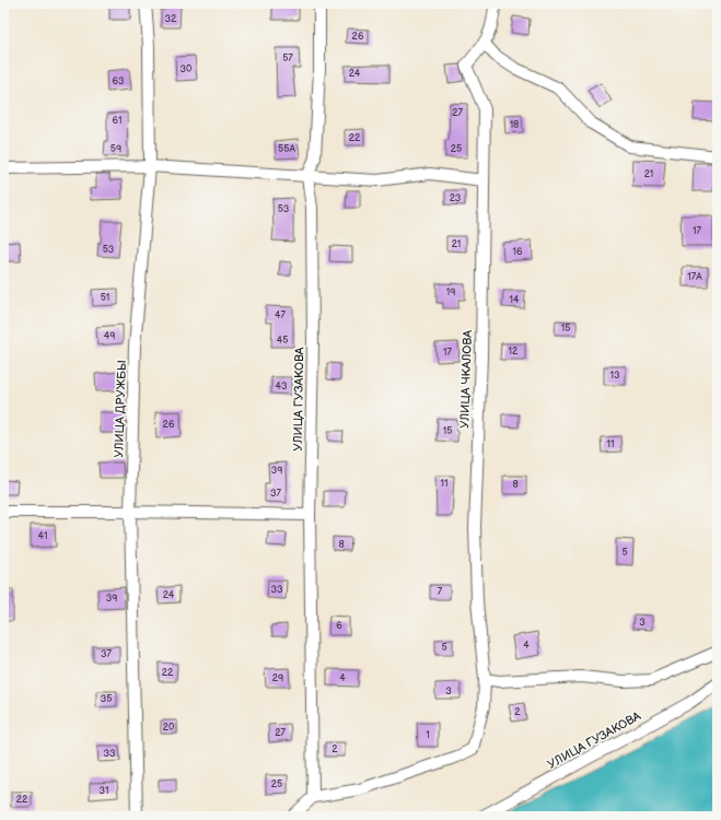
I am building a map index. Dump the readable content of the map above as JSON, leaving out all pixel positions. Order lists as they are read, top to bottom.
{
  "streets": {
    "street": ["УЛИЦА ЧКАЛОВА", "УЛИЦА ГУЗАКОВА", "УЛИЦА ДРУЖБЫ"]
  },
  "crossings": [
    ["УЛИЦА ЧКАЛОВА", "УЛИЦА ГУЗАКОВА"]
  ],
  "house_numbers": [
    "32",
    "26",
    "57",
    "30",
    "24",
    "63",
    "27",
    "61",
    "18",
    "22",
    "59",
    "55А",
    "25",
    "21",
    "23",
    "53",
    "17",
    "21",
    "53",
    "16",
    "17А",
    "19",
    "51",
    "14",
    "47",
    "15",
    "49",
    "45",
    "12",
    "17",
    "13",
    "43",
    "26",
    "15",
    "11",
    "39",
    "11",
    "8",
    "37",
    "41",
    "8",
    "5",
    "33",
    "7",
    "24",
    "39",
    "3",
    "6",
    "4",
    "5",
    "37",
    "22",
    "29",
    "4",
    "3",
    "35",
    "2",
    "20",
    "27",
    "1",
    "2",
    "33",
    "25",
    "31",
    "22"
  ]
}
